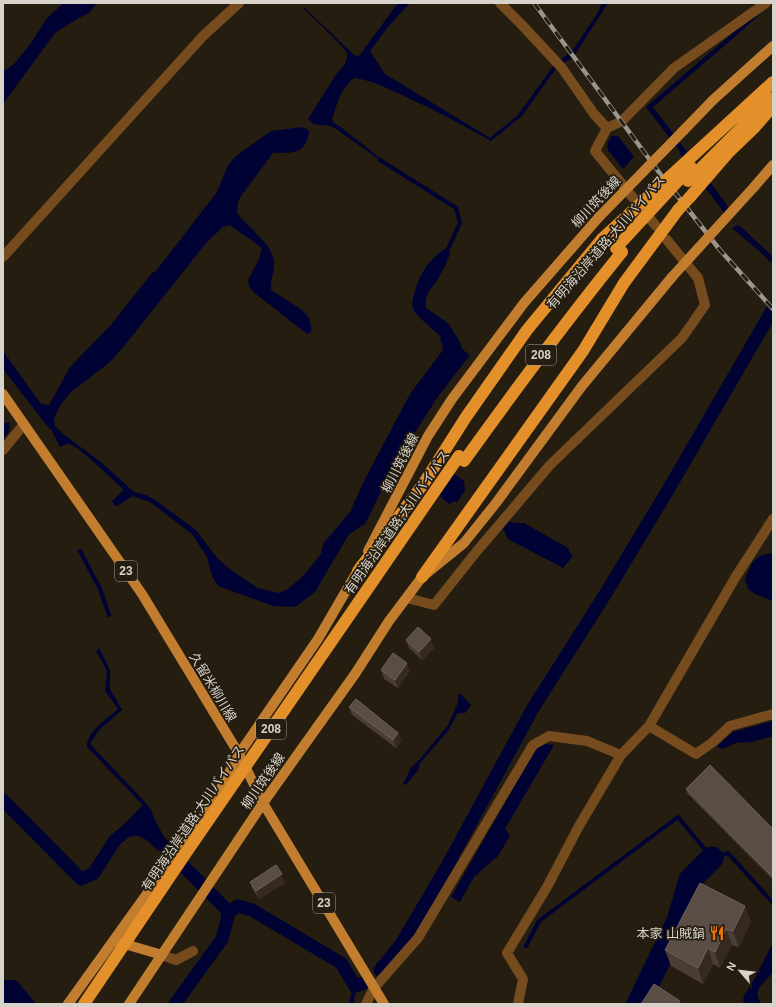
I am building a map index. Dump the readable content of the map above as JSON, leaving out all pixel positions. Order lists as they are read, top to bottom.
{
  "streets": {
    "highway": ["有明海沿岸道路;大川バイパス", "208"],
    "main road": ["柳川筑後線", "23", "久留米柳川線"]
  },
  "crossings": [
    ["柳川筑後線", "久留米柳川線"]
  ],
  "places": {
    "restaurant": ["本家 山賊鍋"]
  },
  "north": "top left"
}
